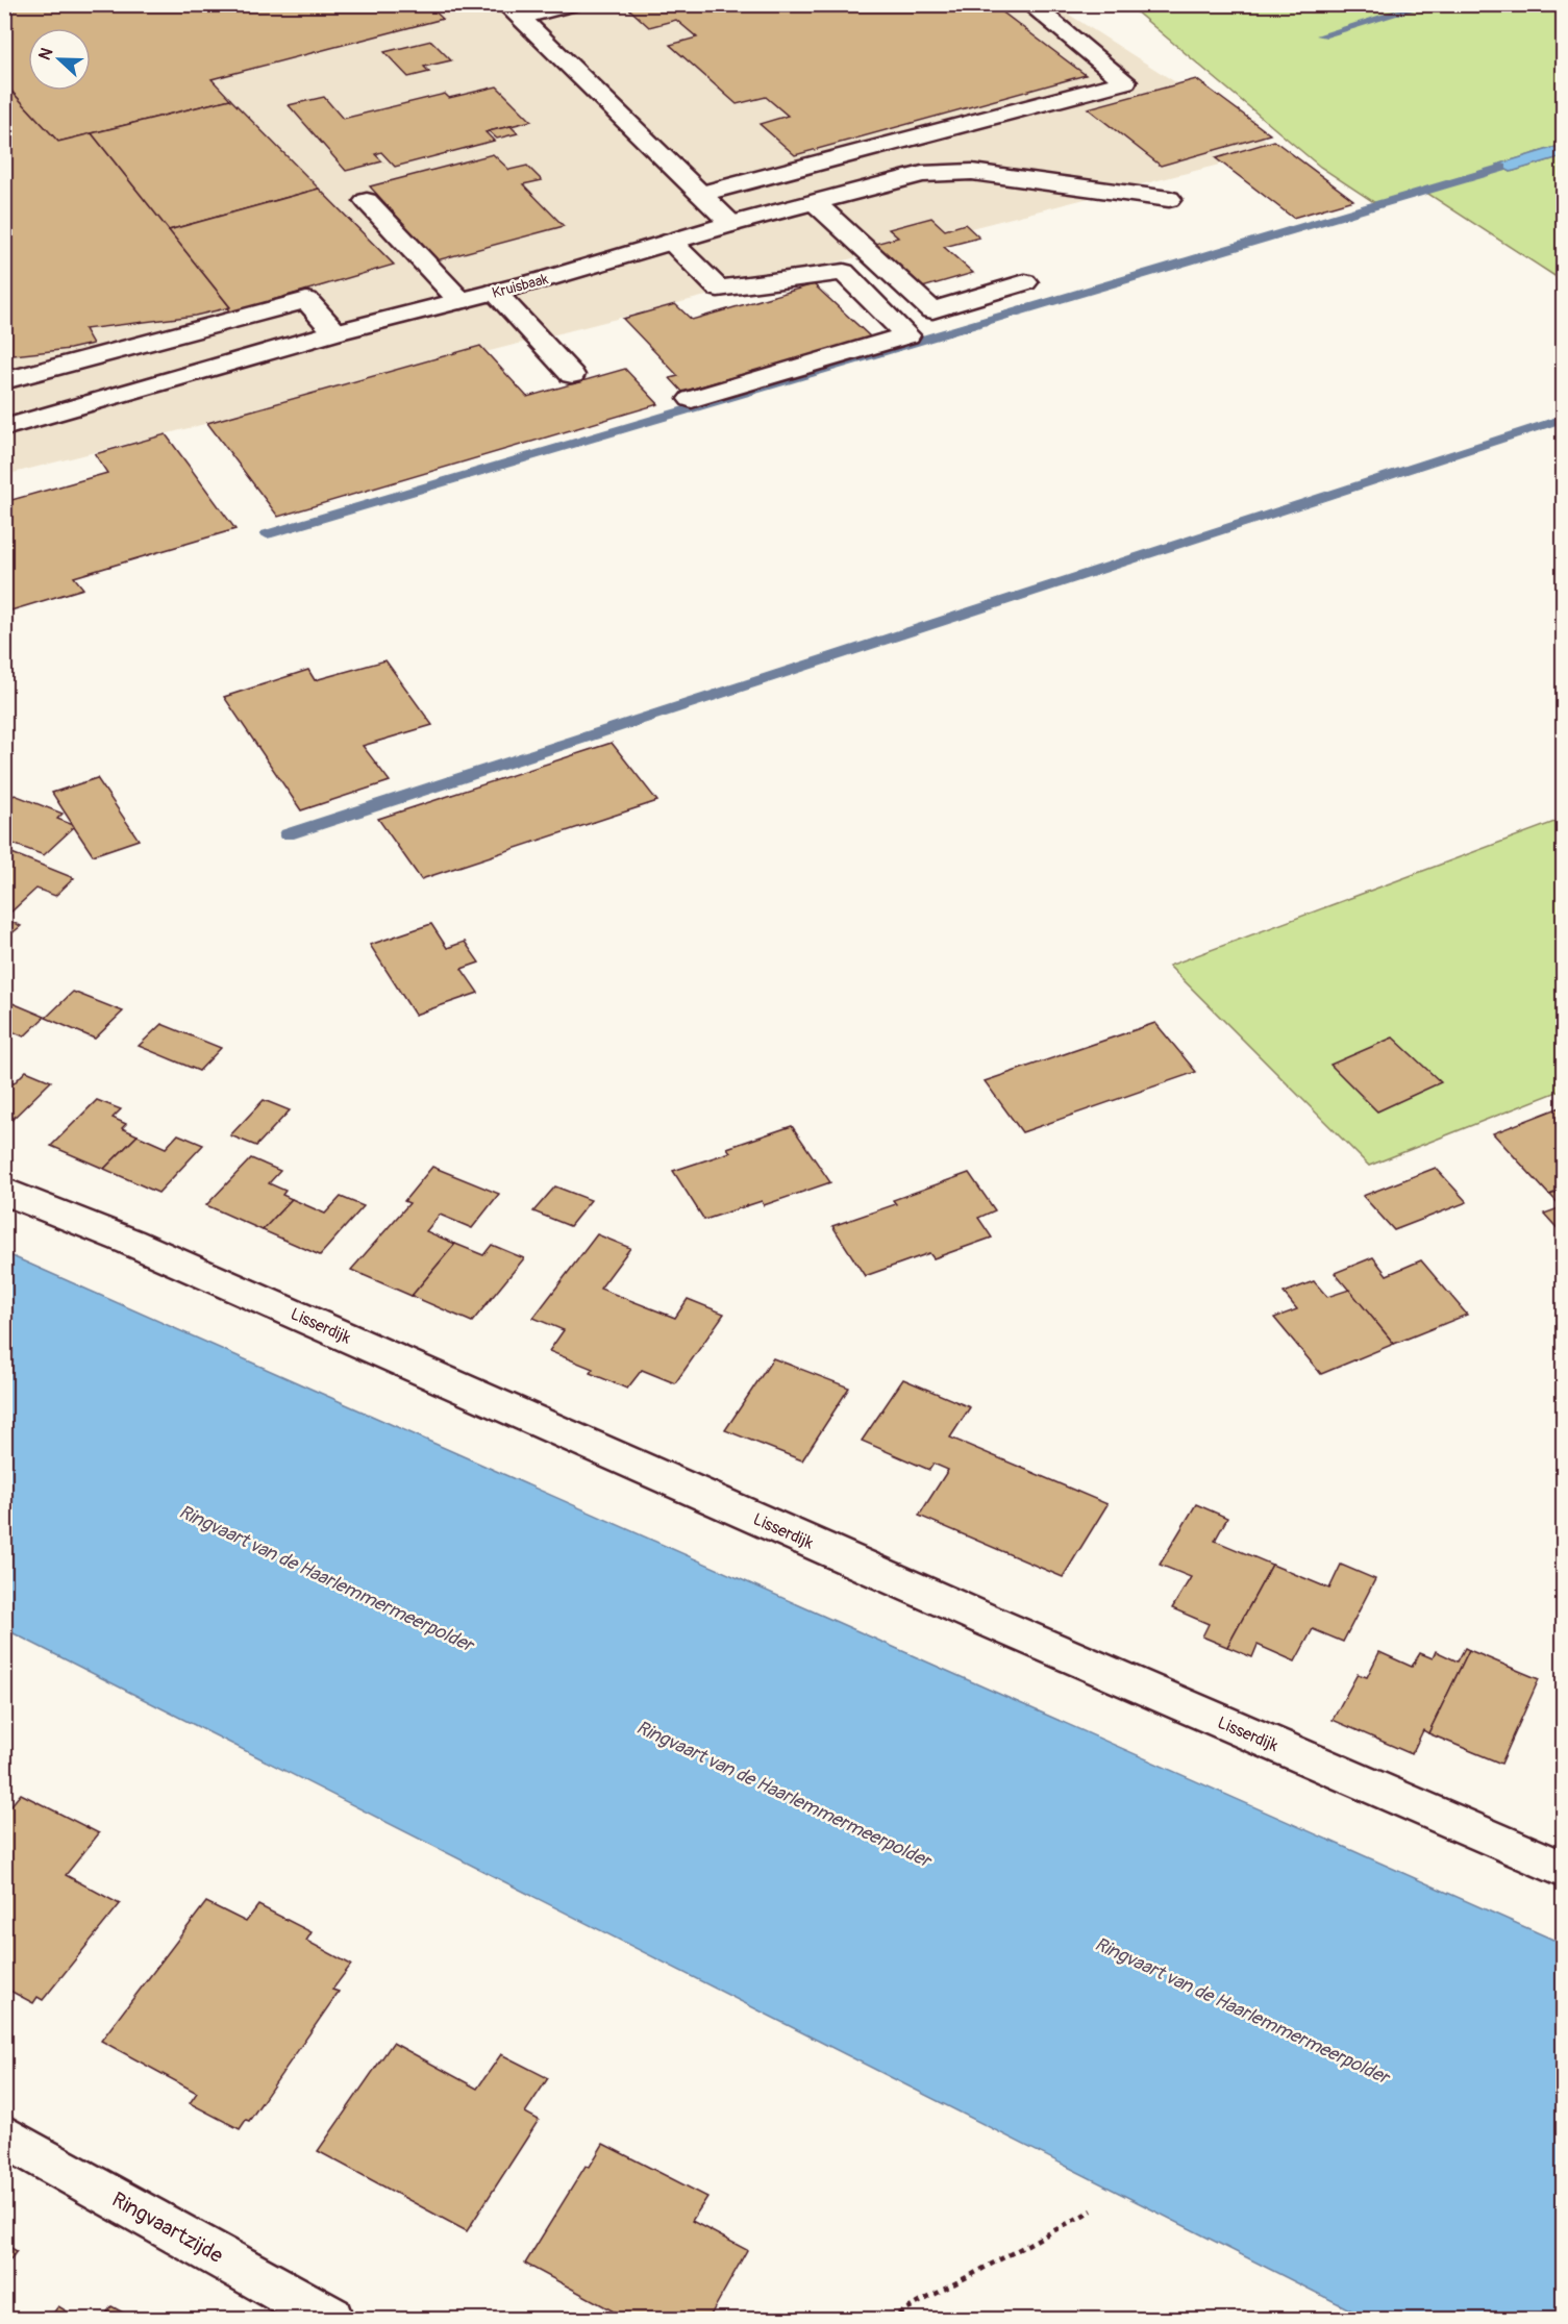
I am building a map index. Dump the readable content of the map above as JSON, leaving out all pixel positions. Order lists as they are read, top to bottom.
{
  "streets": {
    "street": ["Kruisbaak", "Lisserdijk", "Ringvaartzijde"]
  },
  "water": ["Ringvaart van de Haarlemmermeerpolder"],
  "north": "left"
}
